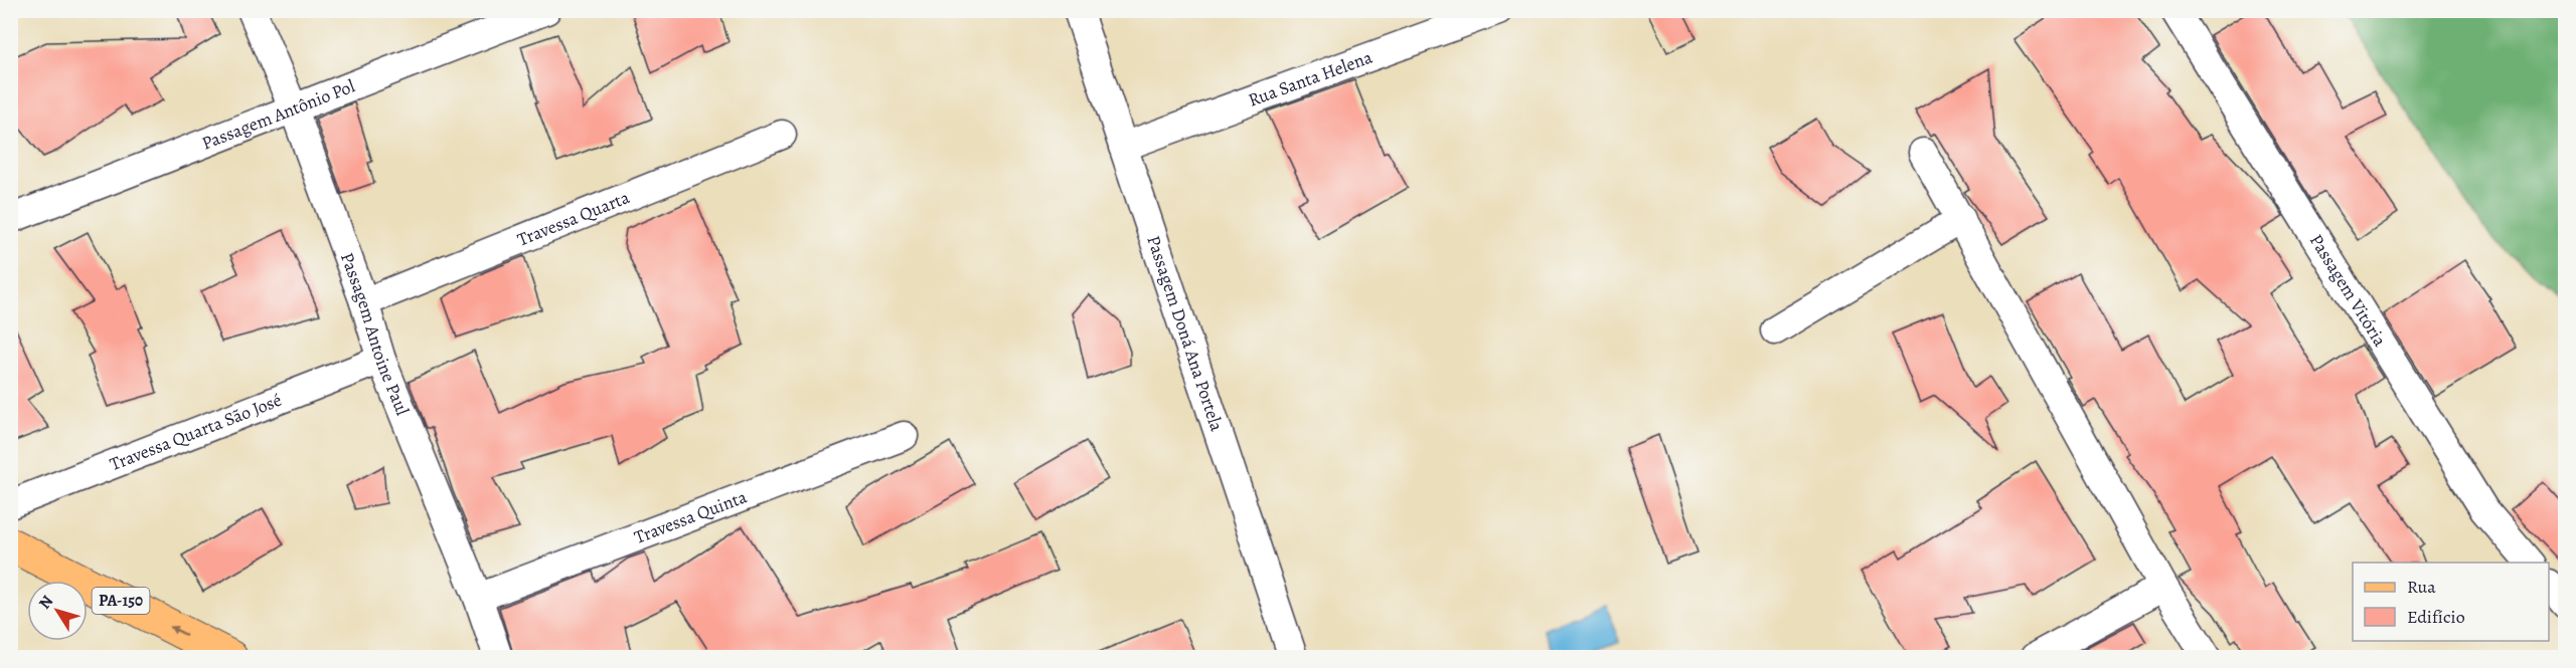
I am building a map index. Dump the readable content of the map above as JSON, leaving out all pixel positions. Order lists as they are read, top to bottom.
{
  "streets": {
    "main road": ["PA-150"],
    "street": [
      "Rua Santa Helena",
      "Passagem Antônio Pol",
      "Travessa Quarta",
      "Passagem Vitória",
      "Passagem Antoine Paul",
      "Passagem Doná Ana Portela",
      "Travessa Quarta São José",
      "Travessa Quinta"
    ]
  },
  "crossings": [
    ["Rua Santa Helena", "Passagem Doná Ana Portela"],
    ["Passagem Antônio Pol", "Passagem Antoine Paul"],
    ["Travessa Quarta", "Passagem Antoine Paul"],
    ["Passagem Antoine Paul", "Travessa Quarta São José"],
    ["Passagem Antoine Paul", "Travessa Quinta"]
  ],
  "legend": ["Rua", "Edifício"],
  "north": "top left"
}
